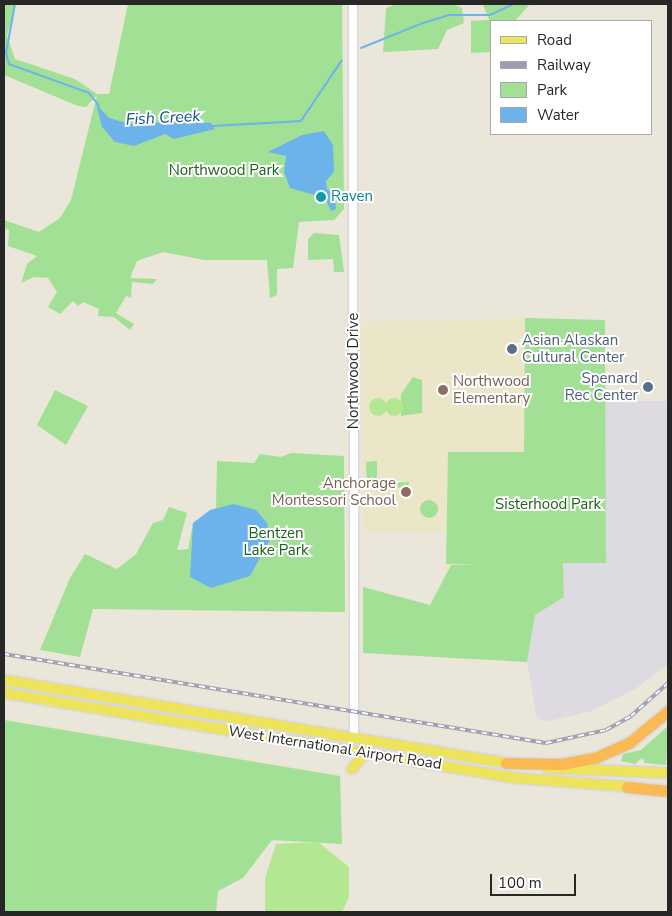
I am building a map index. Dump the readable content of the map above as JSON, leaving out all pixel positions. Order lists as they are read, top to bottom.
{
  "streets": {
    "main road": ["West International Airport Road"],
    "street": ["Northwood Drive"]
  },
  "crossings": [
    ["Northwood Drive", "West International Airport Road"]
  ],
  "water": ["Fish Creek"],
  "parks": ["Northwood Park", "Sisterhood Park", "Bentzen Lake Park"],
  "places": [
    "Raven",
    "Asian Alaskan Cultural Center",
    "Spenard Rec Center",
    "Northwood Elementary",
    "Anchorage Montessori School"
  ],
  "legend": [
    "Road",
    "Railway",
    "Park",
    "Water"
  ],
  "scale_bar": "100 m"
}
